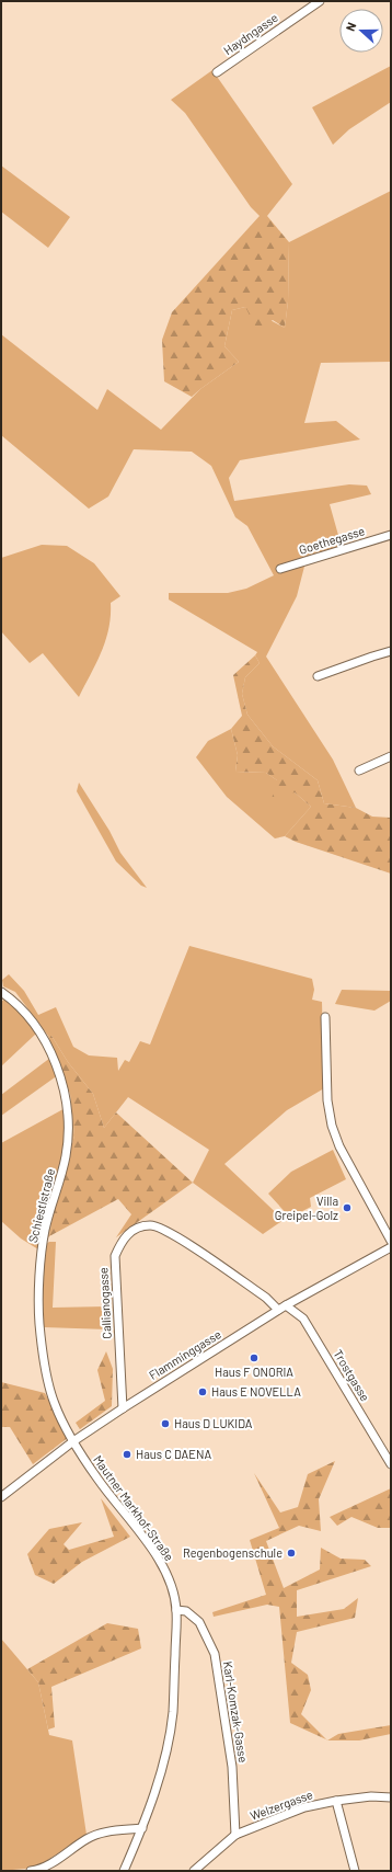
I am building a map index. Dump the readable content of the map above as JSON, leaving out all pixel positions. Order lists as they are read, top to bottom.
{
  "streets": {
    "street": [
      "Haydngasse",
      "Goethegasse",
      "Schiestlstraße",
      "Callianogasse",
      "Flamminggasse",
      "Trostgasse",
      "Mautner Markhof-Straße",
      "Karl-Komzak-Gasse",
      "Welzergasse"
    ]
  },
  "crossings": [
    ["Schiestlstraße", "Flamminggasse"],
    ["Schiestlstraße", "Mautner Markhof-Straße"],
    ["Callianogasse", "Flamminggasse"],
    ["Flamminggasse", "Trostgasse"],
    ["Flamminggasse", "Mautner Markhof-Straße"],
    ["Mautner Markhof-Straße", "Karl-Komzak-Gasse"],
    ["Karl-Komzak-Gasse", "Welzergasse"]
  ],
  "places": [
    "Villa Greipel-Golz",
    "Haus F ONORIA",
    "Haus E NOVELLA",
    "Haus D LUKIDA",
    "Haus C DAENA",
    "Regenbogenschule"
  ],
  "north": "left"
}
